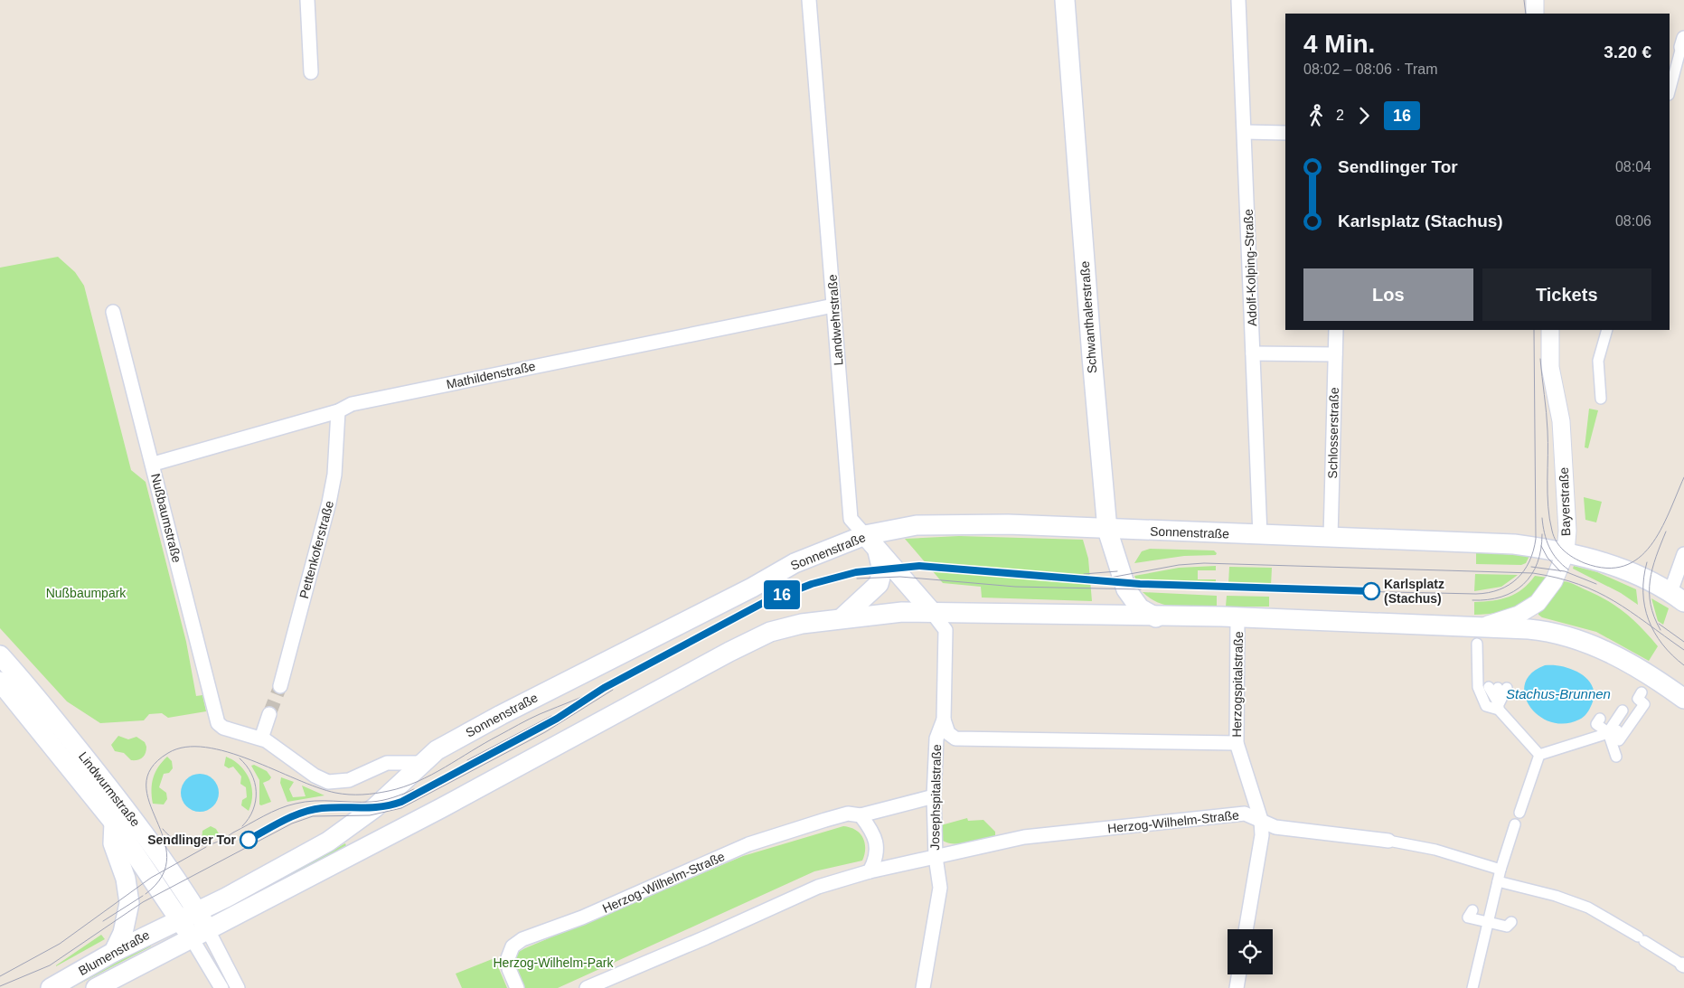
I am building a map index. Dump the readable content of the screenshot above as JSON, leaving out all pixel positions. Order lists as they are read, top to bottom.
{
  "streets": {
    "main road": [
      "Schwanthalerstraße",
      "Landwehrstraße",
      "Sonnenstraße",
      "Lindwurmstraße",
      "Blumenstraße"
    ],
    "street": [
      "Adolf-Kolping-Straße",
      "Mathildenstraße",
      "Schlosserstraße",
      "Bayerstraße",
      "Nußbaumstraße",
      "Pettenkoferstraße",
      "Herzogspitalstraße",
      "Josephspitalstraße",
      "Herzog-Wilhelm-Straße"
    ]
  },
  "crossings": [
    ["Adolf-Kolping-Straße", "Sonnenstraße"],
    ["Schwanthalerstraße", "Sonnenstraße"],
    ["Landwehrstraße", "Mathildenstraße"],
    ["Landwehrstraße", "Sonnenstraße"],
    ["Landwehrstraße", "Josephspitalstraße"],
    ["Mathildenstraße", "Nußbaumstraße"],
    ["Mathildenstraße", "Pettenkoferstraße"],
    ["Schlosserstraße", "Sonnenstraße"],
    ["Bayerstraße", "Sonnenstraße"],
    ["Sonnenstraße", "Lindwurmstraße"],
    ["Sonnenstraße", "Blumenstraße"],
    ["Herzogspitalstraße", "Herzog-Wilhelm-Straße"],
    ["Lindwurmstraße", "Blumenstraße"],
    ["Josephspitalstraße", "Herzog-Wilhelm-Straße"]
  ],
  "water": ["Stachus-Brunnen"],
  "parks": ["Nußbaumpark", "Herzog-Wilhelm-Park"],
  "places": ["Karlsplatz (Stachus)", "Sendlinger Tor"],
  "lines": ["tram line 16"],
  "page": {
    "on_map": "16",
    "heading": ["4 Min.", "08:02 – 08:06 · Tram", "3.20 €"],
    "legs": ["2", "16"],
    "list": [
      {
        "name": "Sendlinger Tor",
        "value": "08:04"
      },
      {
        "name": "Karlsplatz (Stachus)",
        "value": "08:06"
      }
    ],
    "buttons": ["Los", "Tickets"]
  }
}
